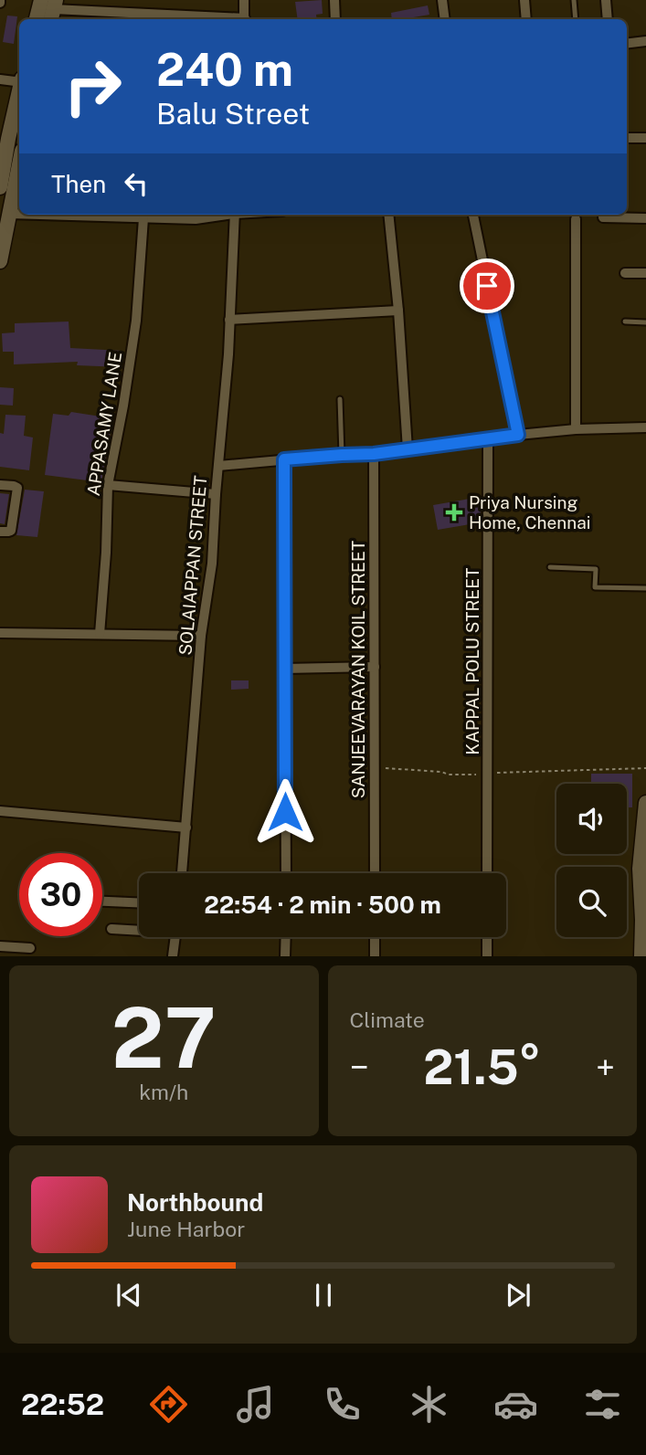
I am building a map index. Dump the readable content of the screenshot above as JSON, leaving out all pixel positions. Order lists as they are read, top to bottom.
{
  "streets": {
    "street": [
      "APPASAMY LANE",
      "SOLAIAPPAN STREET",
      "KAPPAL POLU STREET",
      "SANJEEVARAYAN KOIL STREET"
    ]
  },
  "places": {
    "health": ["Priya Nursing Home, Chennai"]
  },
  "page": {
    "turn": ["240 m", "Balu Street"],
    "then": "Then",
    "limit": "30",
    "trip": "22:54 · 2 min · 500 m",
    "tile": [
      ["27", "km/h"],
      "Climate"
    ],
    "heat": ["−", "21.5°", "+"],
    "song": ["Northbound", "June Harbor"],
    "tabs": "22:52"
  }
}
